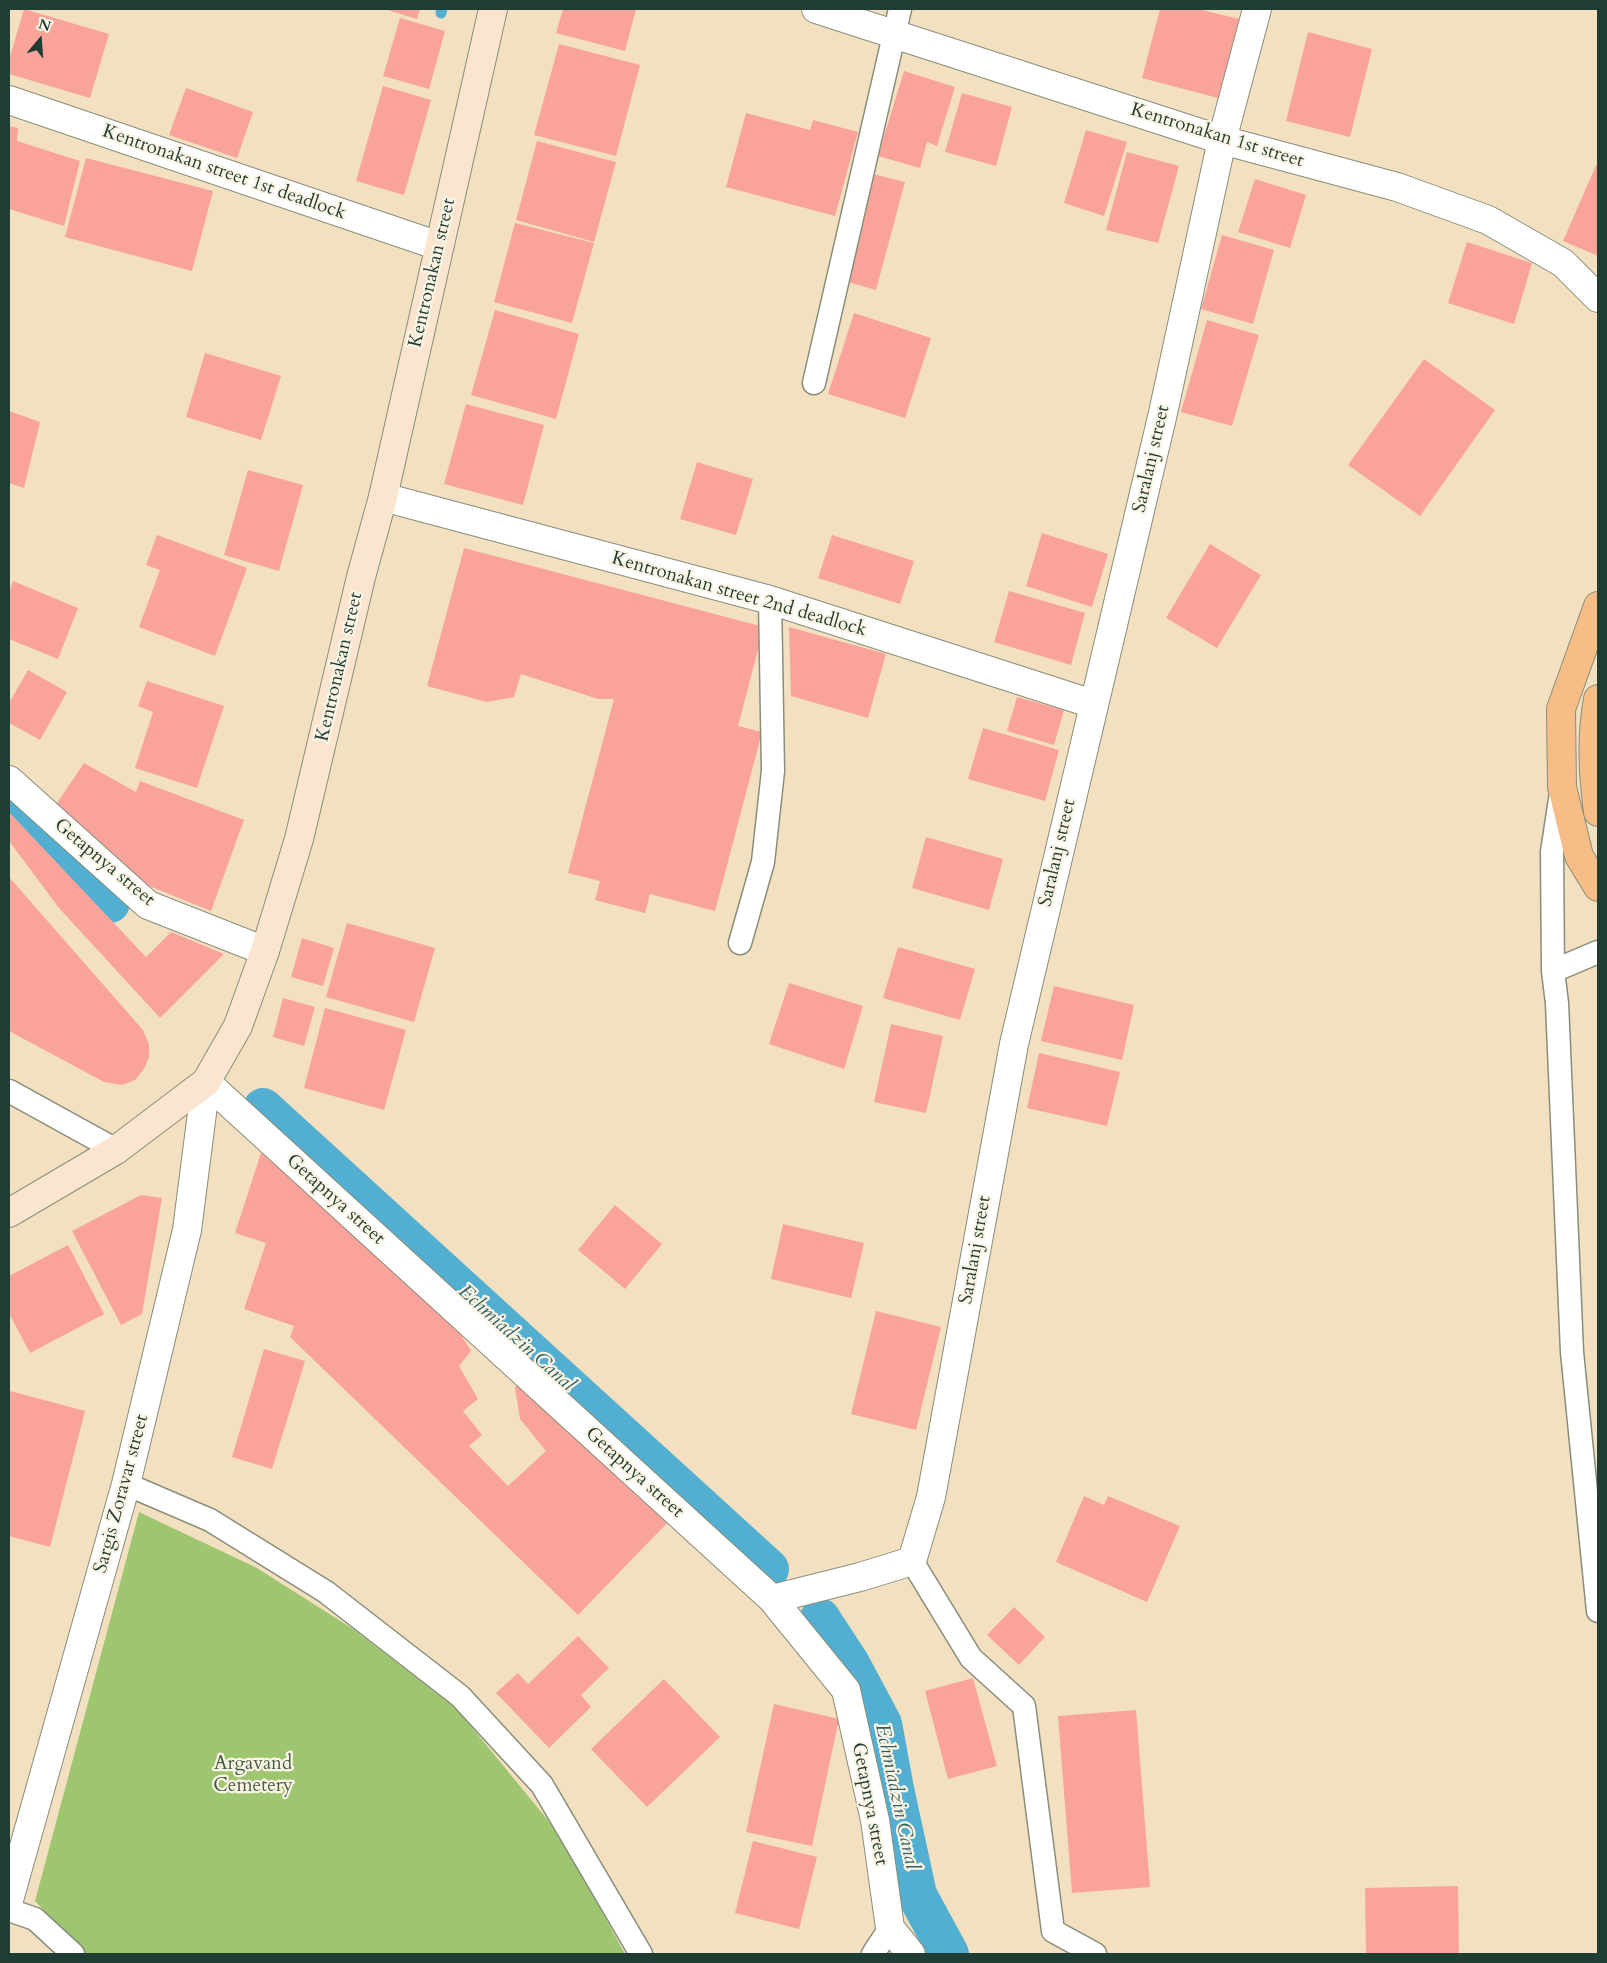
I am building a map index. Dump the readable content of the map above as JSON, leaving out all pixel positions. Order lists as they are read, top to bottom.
{
  "streets": {
    "main road": ["Kentronakan street"],
    "street": [
      "Kentronakan 1st street",
      "Kentronakan street 1st deadlock",
      "Saralanj street",
      "Kentronakan street 2nd deadlock",
      "Getapnya street",
      "Sargis Zoravar street"
    ]
  },
  "crossings": [
    ["Kentronakan 1st street", "Saralanj street"],
    ["Kentronakan street 1st deadlock", "Kentronakan street"],
    ["Kentronakan street", "Kentronakan street 2nd deadlock"],
    ["Kentronakan street", "Getapnya street"],
    ["Kentronakan street", "Sargis Zoravar street"],
    ["Saralanj street", "Kentronakan street 2nd deadlock"],
    ["Getapnya street", "Sargis Zoravar street"]
  ],
  "water": ["Echmiadzin Canal"],
  "parks": ["Argavand Cemetery"],
  "north": "top"
}
